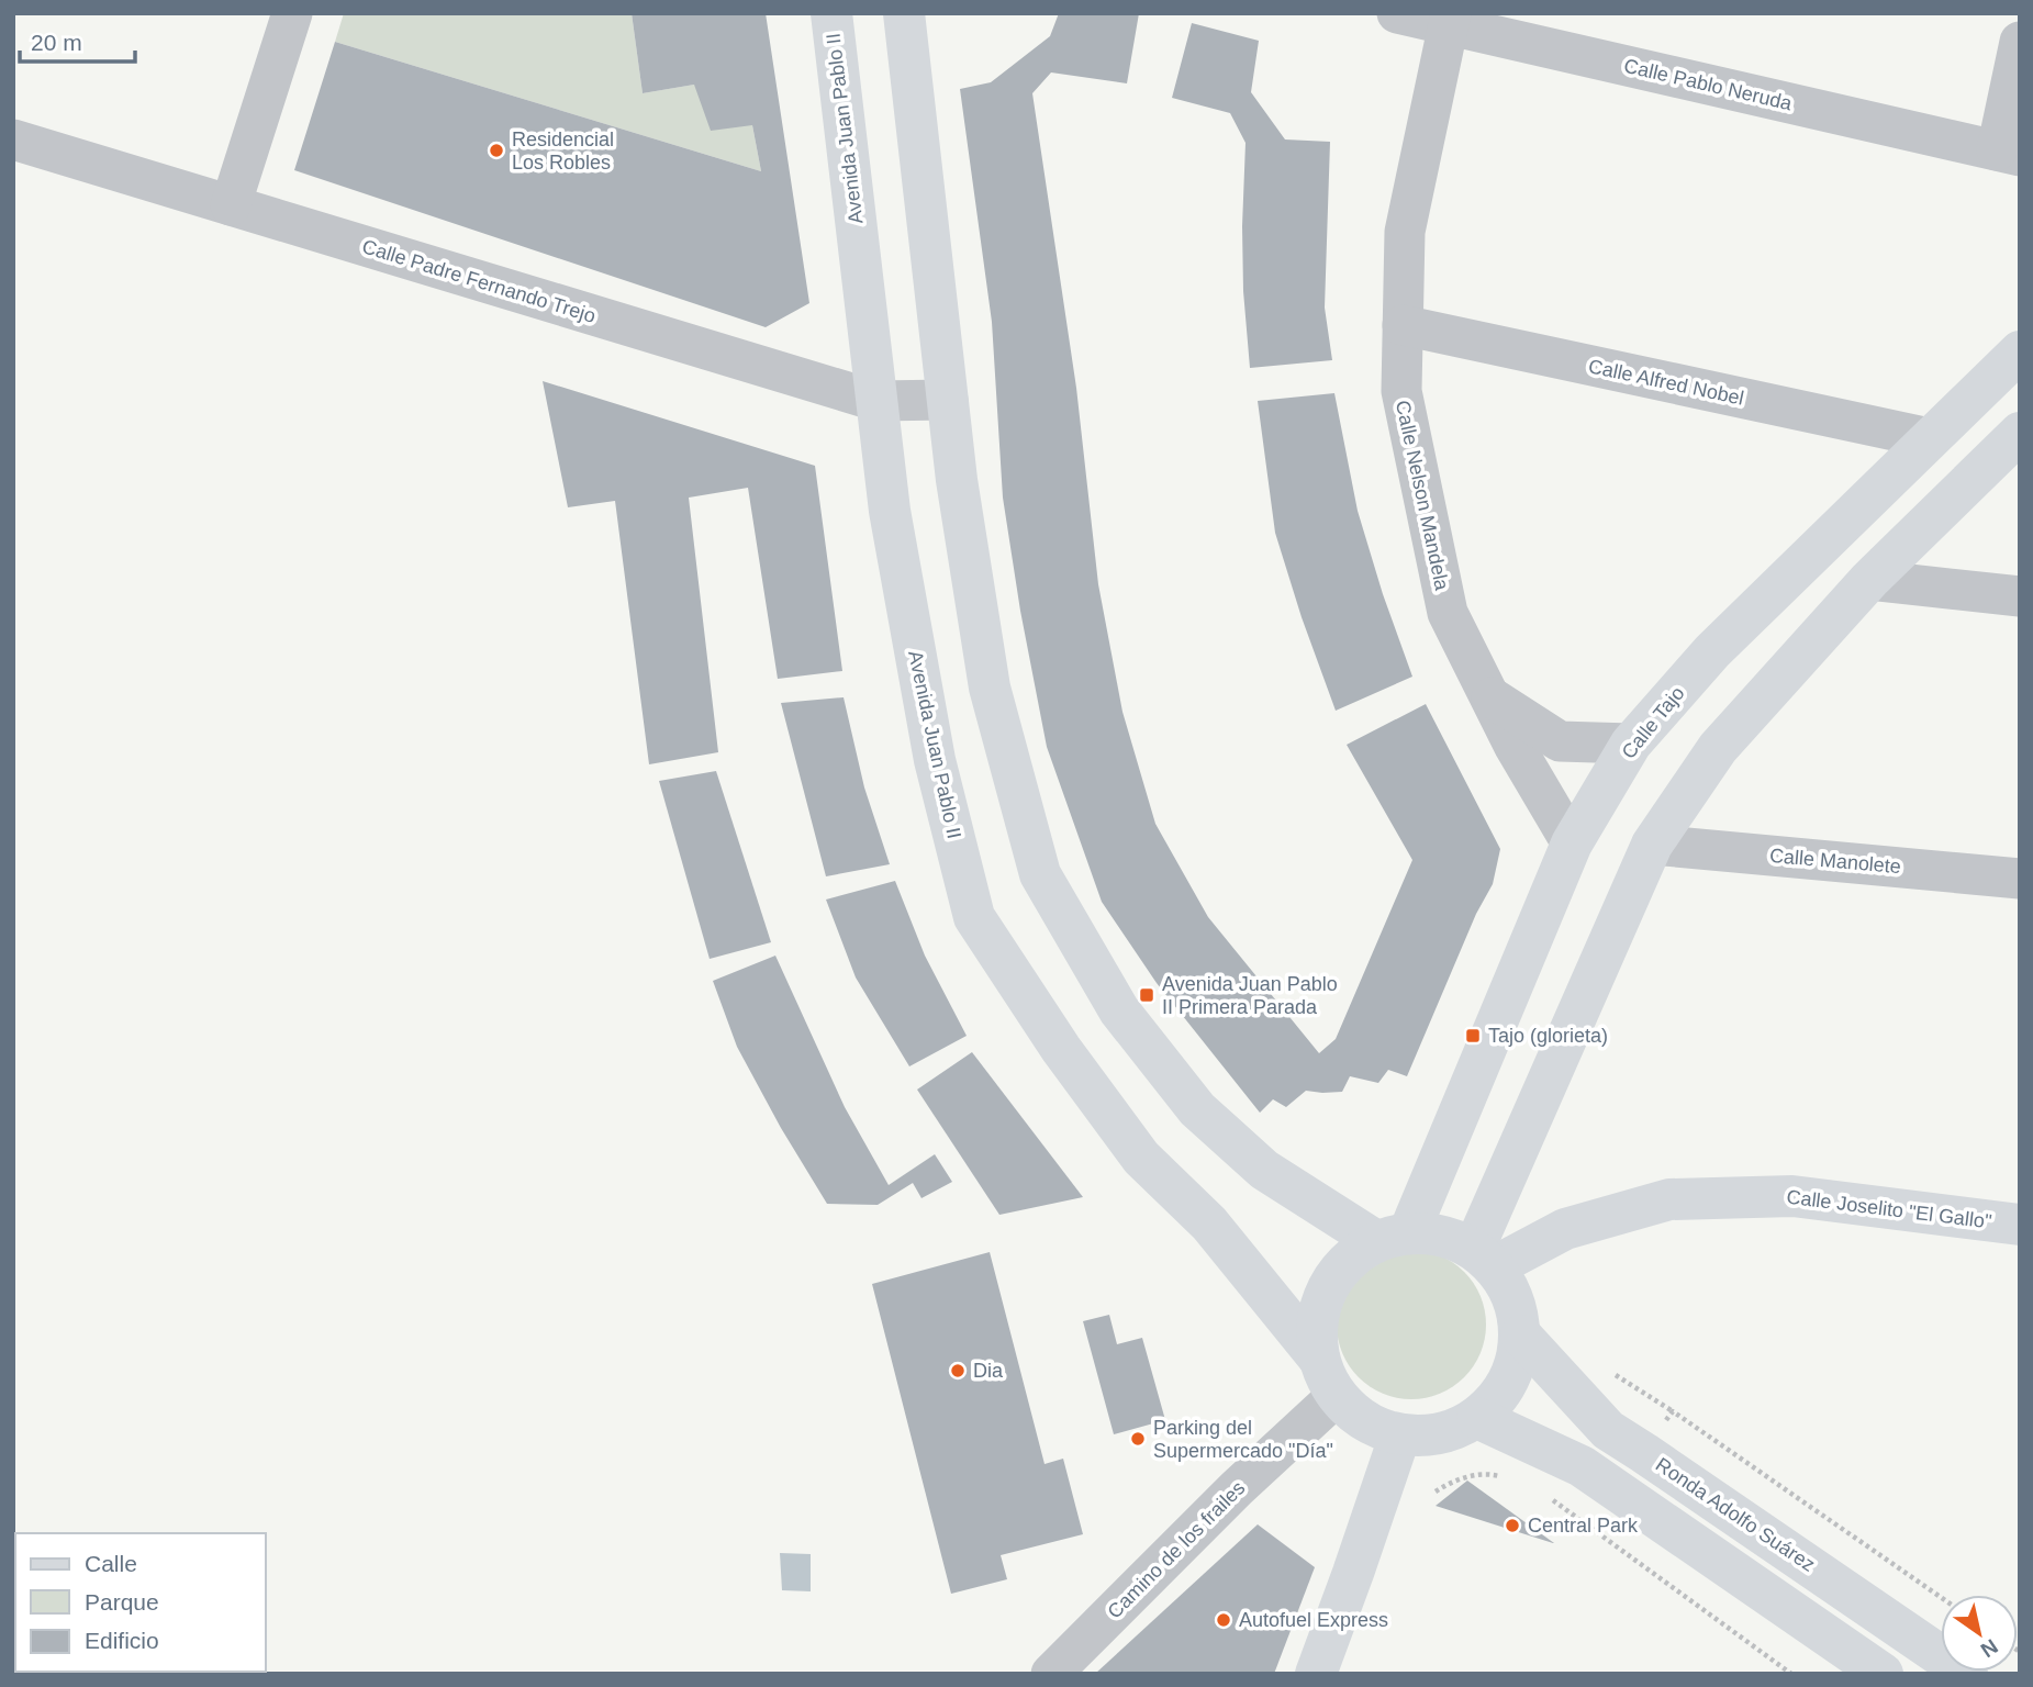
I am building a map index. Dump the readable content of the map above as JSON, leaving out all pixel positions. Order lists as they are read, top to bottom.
{
  "streets": {
    "main road": [
      "Avenida Juan Pablo II",
      "Calle Tajo",
      "Calle Joselito \"El Gallo\"",
      "Ronda Adolfo Suárez"
    ],
    "street": [
      "Calle Pablo Neruda",
      "Calle Padre Fernando Trejo",
      "Calle Alfred Nobel",
      "Calle Nelson Mandela",
      "Calle Manolete",
      "Camino de los frailes"
    ]
  },
  "crossings": [
    ["Calle Pablo Neruda", "Calle Nelson Mandela"],
    ["Avenida Juan Pablo II", "Calle Padre Fernando Trejo"],
    ["Avenida Juan Pablo II", "Calle Tajo"],
    ["Avenida Juan Pablo II", "Calle Joselito \"El Gallo\""],
    ["Avenida Juan Pablo II", "Ronda Adolfo Suárez"],
    ["Avenida Juan Pablo II", "Camino de los frailes"],
    ["Calle Alfred Nobel", "Calle Nelson Mandela"],
    ["Calle Alfred Nobel", "Calle Tajo"],
    ["Calle Nelson Mandela", "Calle Tajo"],
    ["Calle Tajo", "Calle Joselito \"El Gallo\""],
    ["Calle Tajo", "Ronda Adolfo Suárez"],
    ["Calle Tajo", "Camino de los frailes"],
    ["Calle Joselito \"El Gallo\"", "Ronda Adolfo Suárez"],
    ["Calle Joselito \"El Gallo\"", "Camino de los frailes"],
    ["Ronda Adolfo Suárez", "Camino de los frailes"]
  ],
  "places": {
    "other": [
      "Residencial Los Robles",
      "Dia",
      "Parking del Supermercado \"Día\"",
      "Central Park",
      "Autofuel Express"
    ],
    "transit": ["Avenida Juan Pablo II Primera Parada", "Tajo (glorieta)"]
  },
  "legend": ["Calle", "Parque", "Edificio"],
  "scale_bar": "20 m",
  "north": "bottom right"
}
